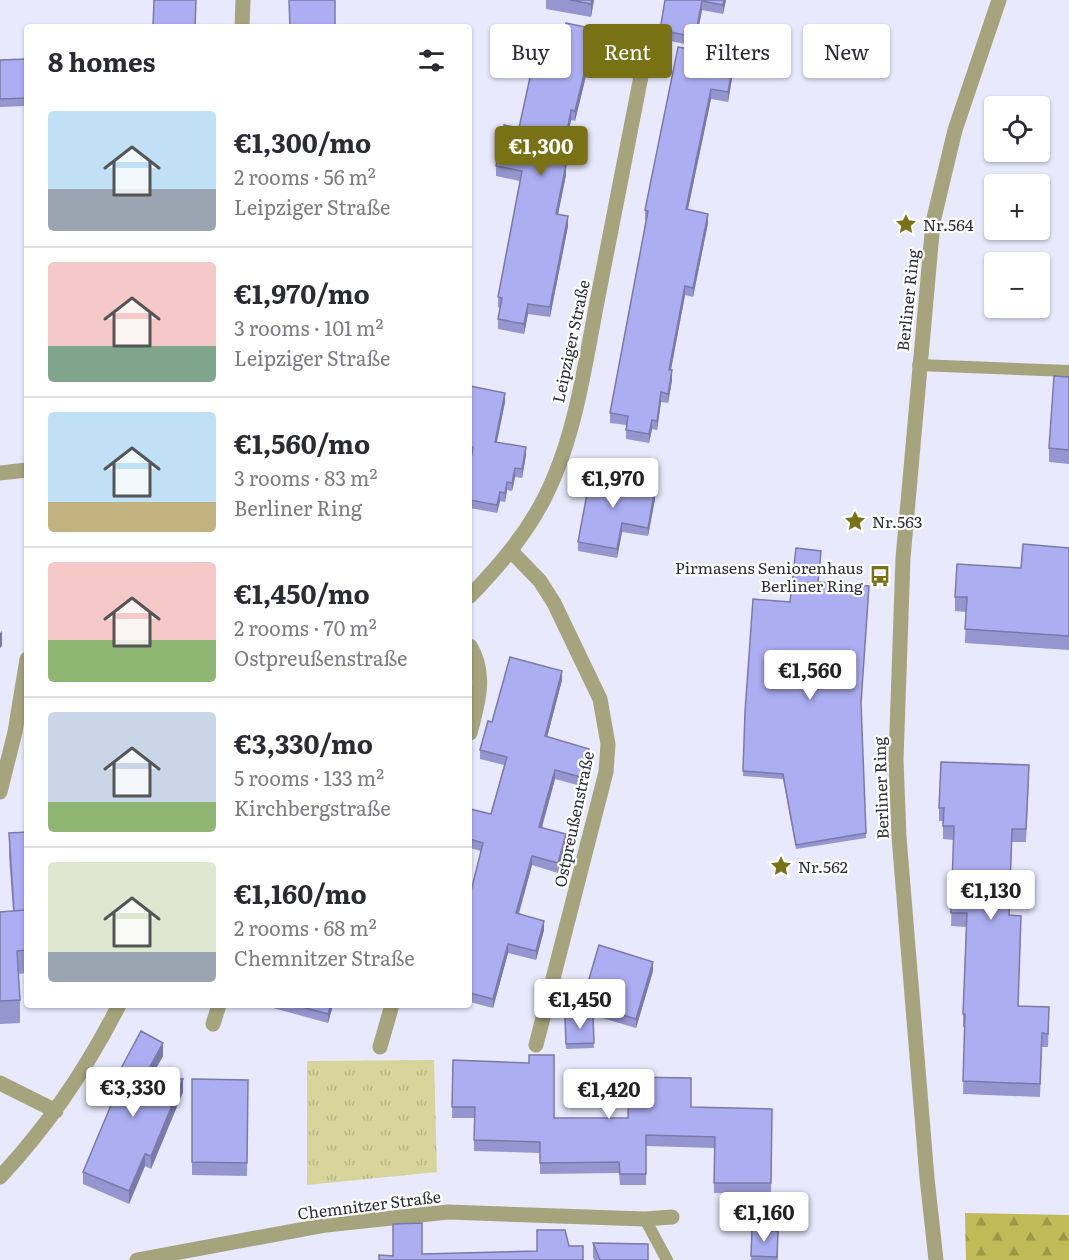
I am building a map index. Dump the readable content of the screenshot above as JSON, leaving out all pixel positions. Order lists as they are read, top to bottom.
{
  "streets": {
    "street": [
      "Berliner Ring",
      "Leipziger Straße",
      "Ostpreußenstraße",
      "Chemnitzer Straße"
    ]
  },
  "crossings": [
    ["Leipziger Straße", "Ostpreußenstraße"]
  ],
  "places": {
    "place": ["Nr.564", "Nr.563", "Nr.562"],
    "bus stop": ["Pirmasens Seniorenhaus Berliner Ring"]
  },
  "page": {
    "chip": [
      "Buy",
      "Rent",
      "Filters",
      "New"
    ],
    "heading": "8 homes",
    "map_buttons": ["+", "−"],
    "list": [
      {
        "name": "€1,300/mo",
        "note": "2 rooms · 56 m² · Leipziger Straße"
      },
      {
        "name": "€1,970/mo",
        "note": "3 rooms · 101 m² · Leipziger Straße"
      },
      {
        "name": "€1,560/mo",
        "note": "3 rooms · 83 m² · Berliner Ring"
      },
      {
        "name": "€1,450/mo",
        "note": "2 rooms · 70 m² · Ostpreußenstraße"
      },
      {
        "name": "€3,330/mo",
        "note": "5 rooms · 133 m² · Kirchbergstraße"
      },
      {
        "name": "€1,160/mo",
        "note": "2 rooms · 68 m² · Chemnitzer Straße"
      }
    ],
    "price": [
      "€1,300",
      "€1,970",
      "€1,560",
      "€1,130",
      "€1,450",
      "€3,330",
      "€1,420",
      "€1,160"
    ]
  }
}
